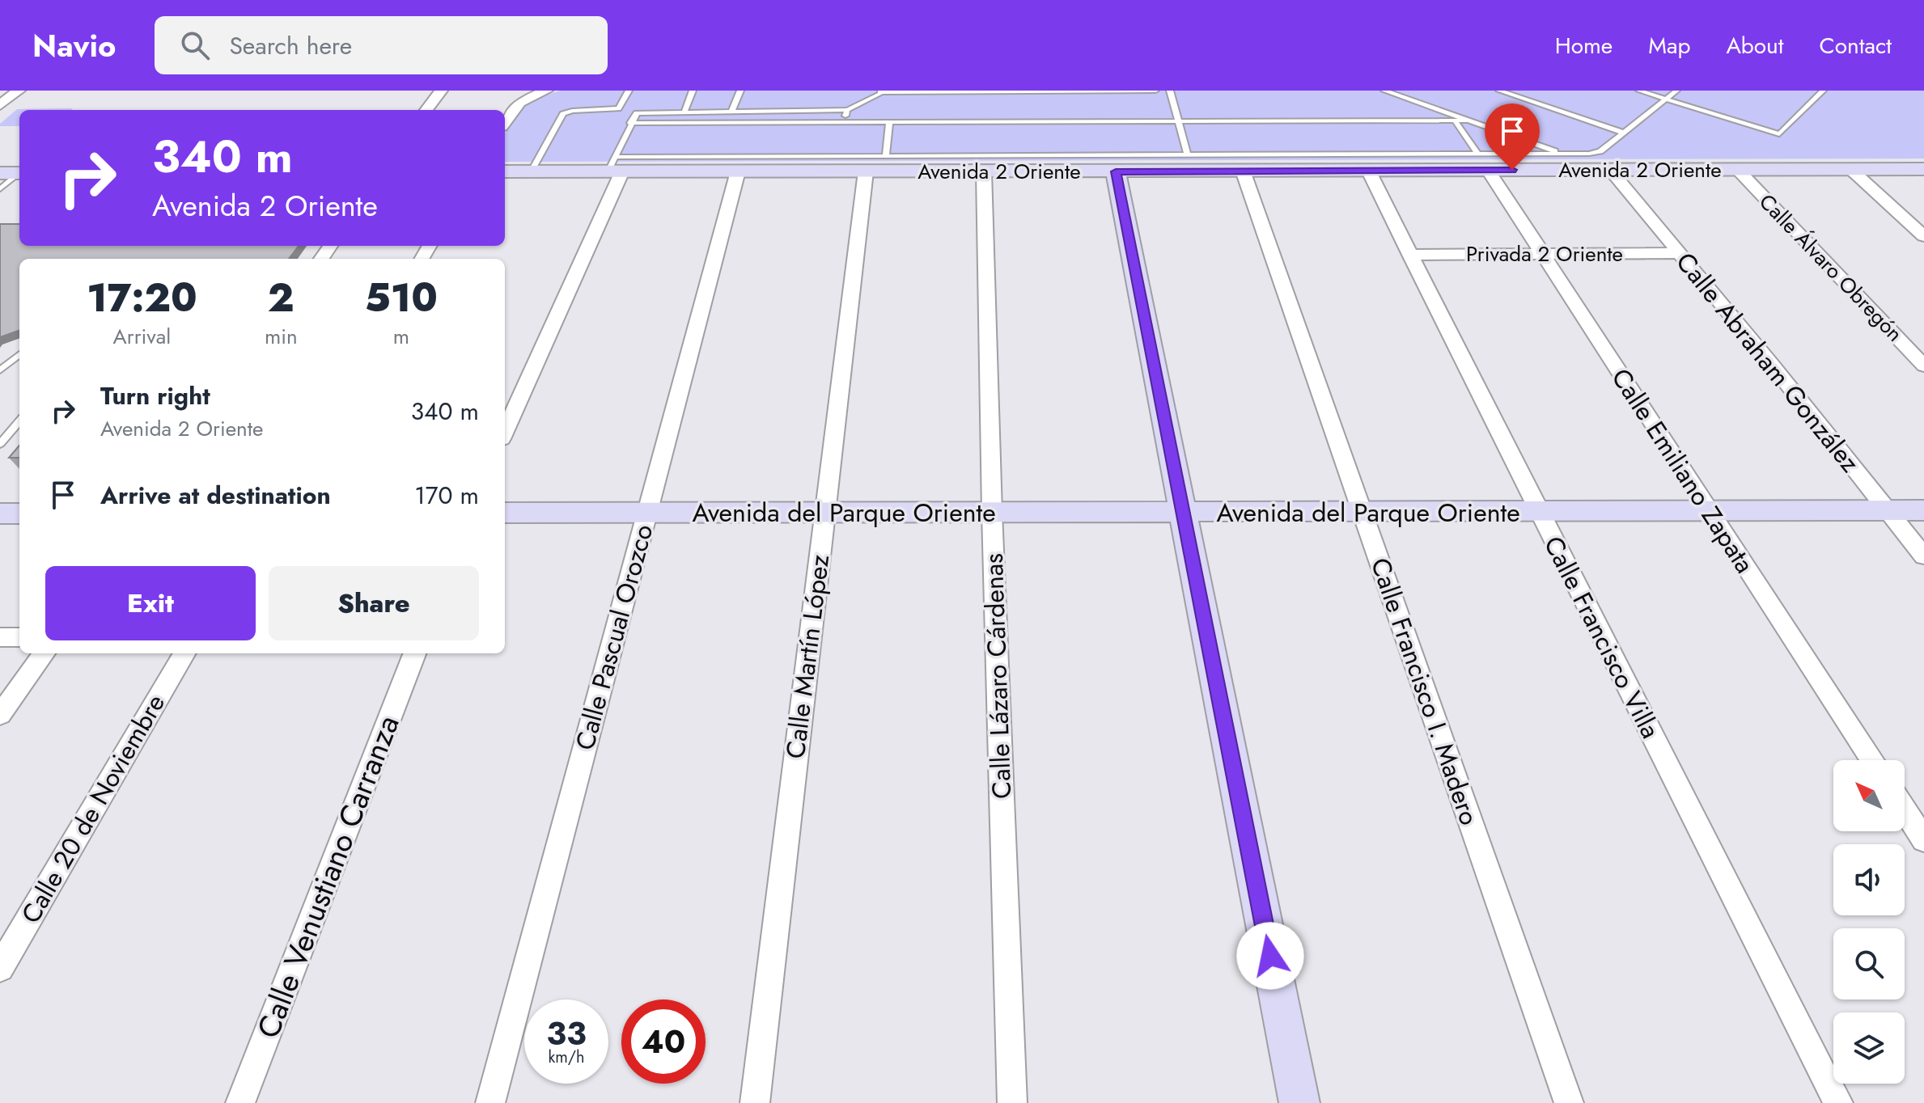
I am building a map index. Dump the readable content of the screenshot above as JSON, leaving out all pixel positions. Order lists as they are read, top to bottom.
{
  "streets": {
    "street": [
      "Avenida 2 Oriente",
      "Privada 2 Oriente",
      "Calle Álvaro Obregón",
      "Calle Abraham González",
      "Calle Emiliano Zapata",
      "Avenida del Parque Oriente",
      "Calle Pascual Orozco",
      "Calle Francisco Villa",
      "Calle Martín López",
      "Calle Lázaro Cárdenas",
      "Calle Francisco I. Madero",
      "Calle 20 de Noviembre",
      "Calle Venustiano Carranza"
    ]
  },
  "crossings": [
    ["Avenida 2 Oriente", "Calle Álvaro Obregón"],
    ["Avenida 2 Oriente", "Calle Abraham González"],
    ["Avenida 2 Oriente", "Calle Emiliano Zapata"],
    ["Avenida 2 Oriente", "Calle Pascual Orozco"],
    ["Avenida 2 Oriente", "Calle Francisco Villa"],
    ["Avenida 2 Oriente", "Calle Martín López"],
    ["Avenida 2 Oriente", "Calle Lázaro Cárdenas"],
    ["Avenida 2 Oriente", "Calle Francisco I. Madero"],
    ["Privada 2 Oriente", "Calle Abraham González"],
    ["Privada 2 Oriente", "Calle Emiliano Zapata"],
    ["Privada 2 Oriente", "Calle Francisco Villa"],
    ["Calle Abraham González", "Avenida del Parque Oriente"],
    ["Calle Emiliano Zapata", "Avenida del Parque Oriente"],
    ["Avenida del Parque Oriente", "Calle Pascual Orozco"],
    ["Avenida del Parque Oriente", "Calle Francisco Villa"],
    ["Avenida del Parque Oriente", "Calle Martín López"],
    ["Avenida del Parque Oriente", "Calle Lázaro Cárdenas"],
    ["Avenida del Parque Oriente", "Calle Francisco I. Madero"]
  ],
  "north": "top left",
  "page": {
    "header": "Navio",
    "search": "Search here",
    "nav": [
      "Home",
      "Map",
      "About",
      "Contact"
    ],
    "turn": ["340 m", "Avenida 2 Oriente"],
    "eta": [
      "17:20",
      "Arrival",
      "2",
      "min",
      "510",
      "m"
    ],
    "list": [
      {
        "name": "Turn right",
        "note": "Avenida 2 Oriente",
        "value": "340 m"
      },
      {
        "name": "Arrive at destination",
        "value": "170 m"
      }
    ],
    "buttons": ["Exit", "Share"],
    "speed": "33 km/h",
    "limit": "40"
  }
}
